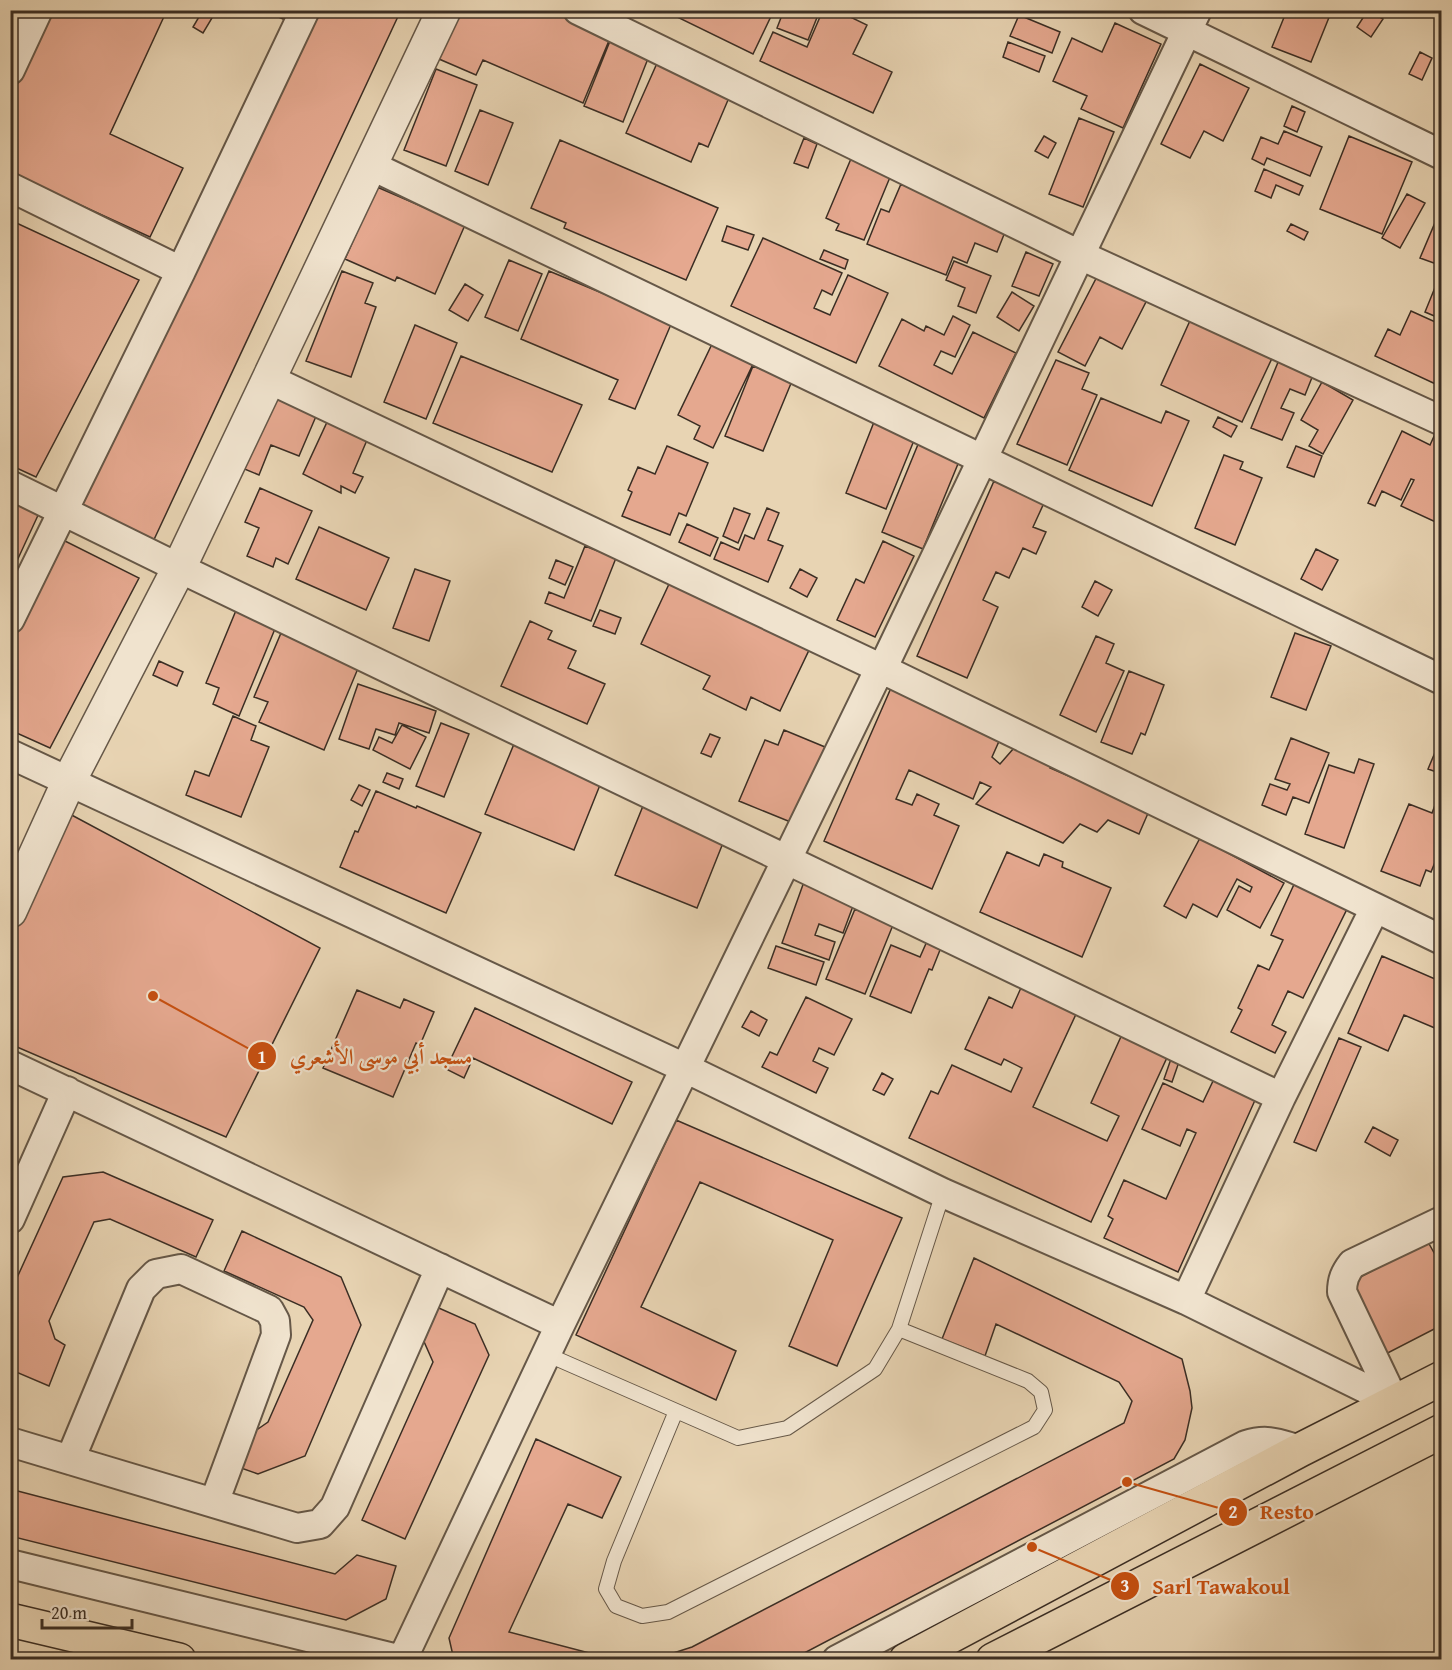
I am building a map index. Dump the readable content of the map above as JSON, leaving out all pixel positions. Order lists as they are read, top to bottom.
{
  "places": ["مسجد أبي موسى الأشعري", "Resto", "Sarl Tawakoul"],
  "scale_bar": "20 m"
}
